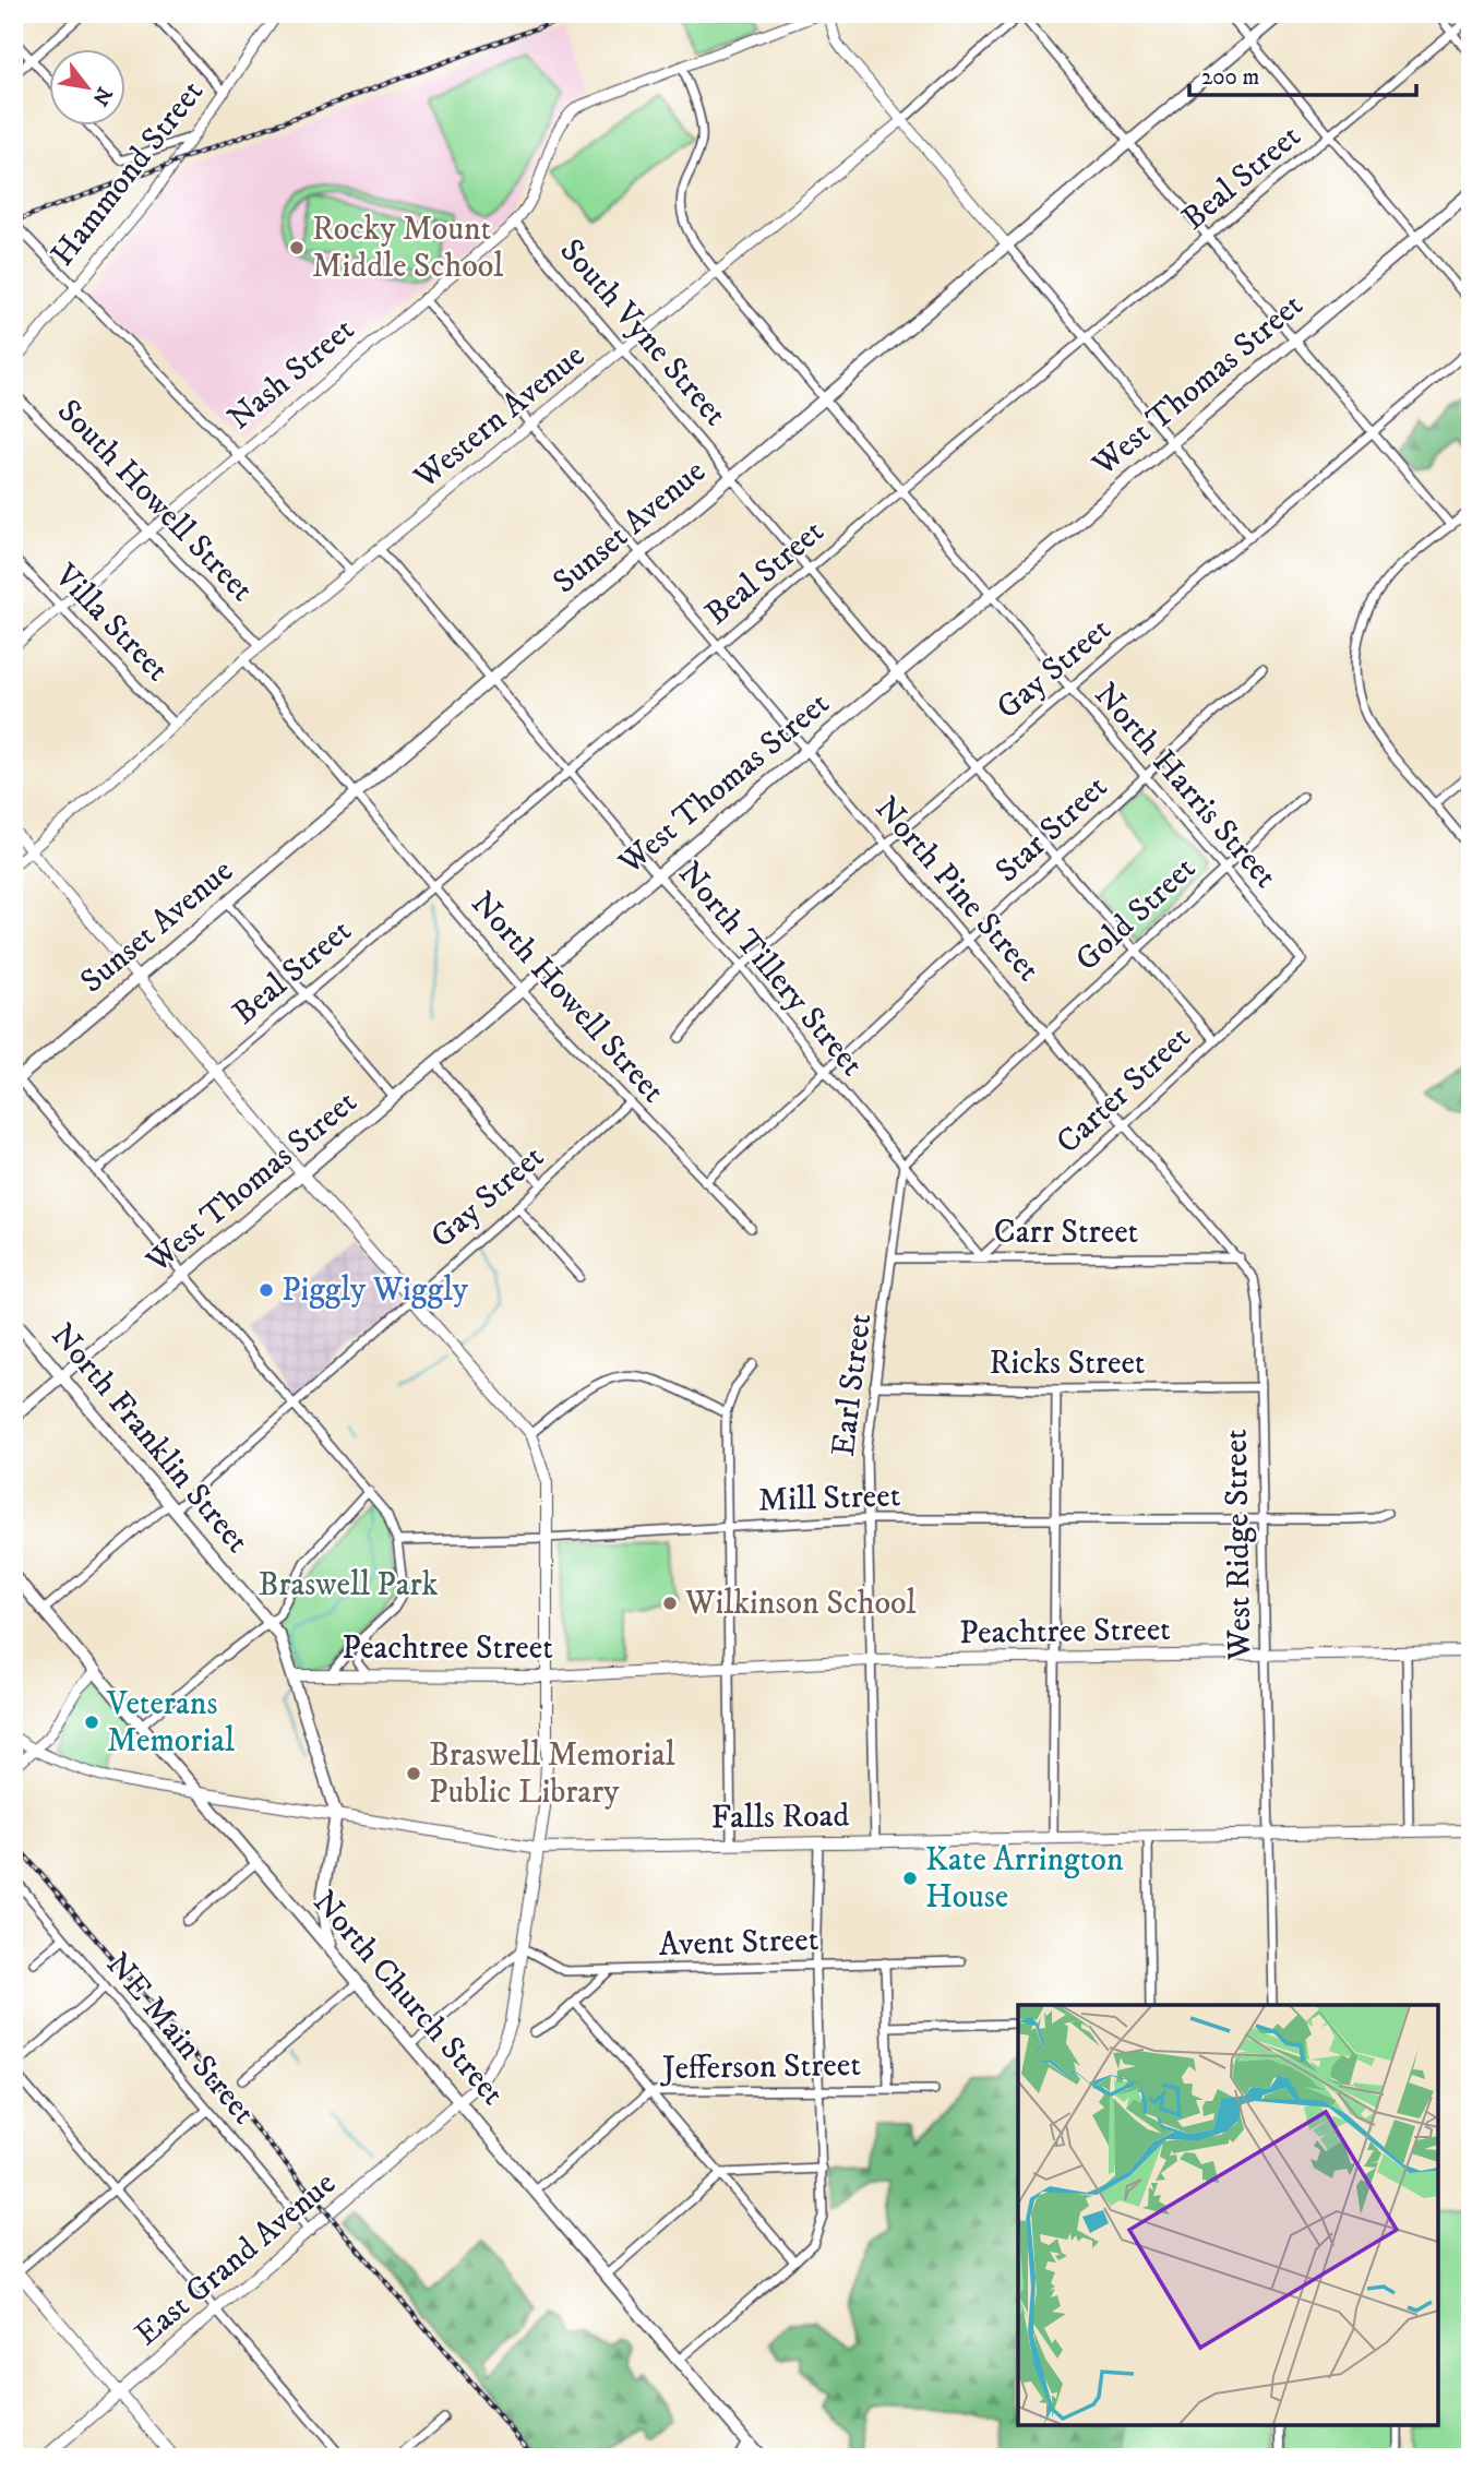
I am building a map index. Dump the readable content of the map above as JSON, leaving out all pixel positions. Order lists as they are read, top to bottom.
{
  "streets": {
    "main road": [
      "West Thomas Street",
      "Sunset Avenue",
      "North Franklin Street",
      "Peachtree Street",
      "Falls Road",
      "North Church Street",
      "East Grand Avenue"
    ],
    "street": [
      "Hammond Street",
      "Beal Street",
      "South Vyne Street",
      "Nash Street",
      "Western Avenue",
      "South Howell Street",
      "Villa Street",
      "Gay Street",
      "North Harris Street",
      "Star Street",
      "North Pine Street",
      "Gold Street",
      "North Tillery Street",
      "North Howell Street",
      "Carter Street",
      "Carr Street",
      "Ricks Street",
      "Earl Street",
      "Mill Street",
      "West Ridge Street",
      "Avent Street",
      "NE Main Street",
      "Jefferson Street"
    ]
  },
  "crossings": [
    ["Beal Street", "South Vyne Street"],
    ["Beal Street", "North Harris Street"],
    ["Beal Street", "North Pine Street"],
    ["Beal Street", "North Tillery Street"],
    ["Beal Street", "North Howell Street"],
    ["South Vyne Street", "Nash Street"],
    ["South Vyne Street", "West Thomas Street"],
    ["South Vyne Street", "Western Avenue"],
    ["South Vyne Street", "Sunset Avenue"],
    ["South Vyne Street", "Gay Street"],
    ["South Vyne Street", "Star Street"],
    ["South Vyne Street", "Gold Street"],
    ["South Vyne Street", "Carter Street"],
    ["Nash Street", "South Howell Street"],
    ["Nash Street", "Villa Street"],
    ["Nash Street", "North Harris Street"],
    ["Nash Street", "North Pine Street"],
    ["West Thomas Street", "North Harris Street"],
    ["West Thomas Street", "North Pine Street"],
    ["West Thomas Street", "North Tillery Street"],
    ["West Thomas Street", "North Howell Street"],
    ["West Thomas Street", "North Franklin Street"],
    ["Western Avenue", "South Howell Street"],
    ["Western Avenue", "Villa Street"],
    ["Western Avenue", "North Harris Street"],
    ["Western Avenue", "North Pine Street"],
    ["Western Avenue", "North Tillery Street"],
    ["Sunset Avenue", "North Harris Street"],
    ["Sunset Avenue", "North Pine Street"],
    ["Sunset Avenue", "North Tillery Street"],
    ["Sunset Avenue", "North Howell Street"],
    ["Gay Street", "North Harris Street"],
    ["Gay Street", "North Pine Street"],
    ["Gay Street", "North Tillery Street"],
    ["Gay Street", "North Howell Street"],
    ["Gay Street", "North Franklin Street"],
    ["Gay Street", "North Church Street"],
    ["North Harris Street", "Star Street"],
    ["North Harris Street", "Gold Street"],
    ["North Harris Street", "Carter Street"],
    ["Star Street", "North Pine Street"],
    ["Star Street", "North Tillery Street"],
    ["Star Street", "North Howell Street"],
    ["North Pine Street", "Gold Street"],
    ["North Pine Street", "Carter Street"],
    ["North Pine Street", "Carr Street"],
    ["North Pine Street", "West Ridge Street"],
    ["Gold Street", "North Tillery Street"],
    ["Gold Street", "Earl Street"],
    ["North Tillery Street", "Carter Street"],
    ["North Tillery Street", "Carr Street"],
    ["North Tillery Street", "Earl Street"],
    ["Carter Street", "Carr Street"],
    ["Carr Street", "Earl Street"],
    ["Carr Street", "West Ridge Street"],
    ["Ricks Street", "Earl Street"],
    ["Ricks Street", "West Ridge Street"],
    ["Earl Street", "Mill Street"],
    ["Earl Street", "Peachtree Street"],
    ["Earl Street", "Falls Road"],
    ["North Franklin Street", "Peachtree Street"],
    ["North Franklin Street", "Falls Road"],
    ["Mill Street", "West Ridge Street"],
    ["Mill Street", "East Grand Avenue"],
    ["West Ridge Street", "Peachtree Street"],
    ["West Ridge Street", "Falls Road"],
    ["Peachtree Street", "East Grand Avenue"],
    ["Falls Road", "North Church Street"],
    ["Falls Road", "East Grand Avenue"],
    ["Avent Street", "East Grand Avenue"],
    ["North Church Street", "Jefferson Street"],
    ["North Church Street", "East Grand Avenue"],
    ["NE Main Street", "East Grand Avenue"]
  ],
  "parks": ["Braswell Park"],
  "places": [
    "Rocky Mount Middle School",
    "Piggly Wiggly",
    "Wilkinson School",
    "Veterans Memorial",
    "Braswell Memorial Public Library",
    "Kate Arrington House"
  ],
  "scale_bar": "200 m",
  "north": "bottom right"
}
